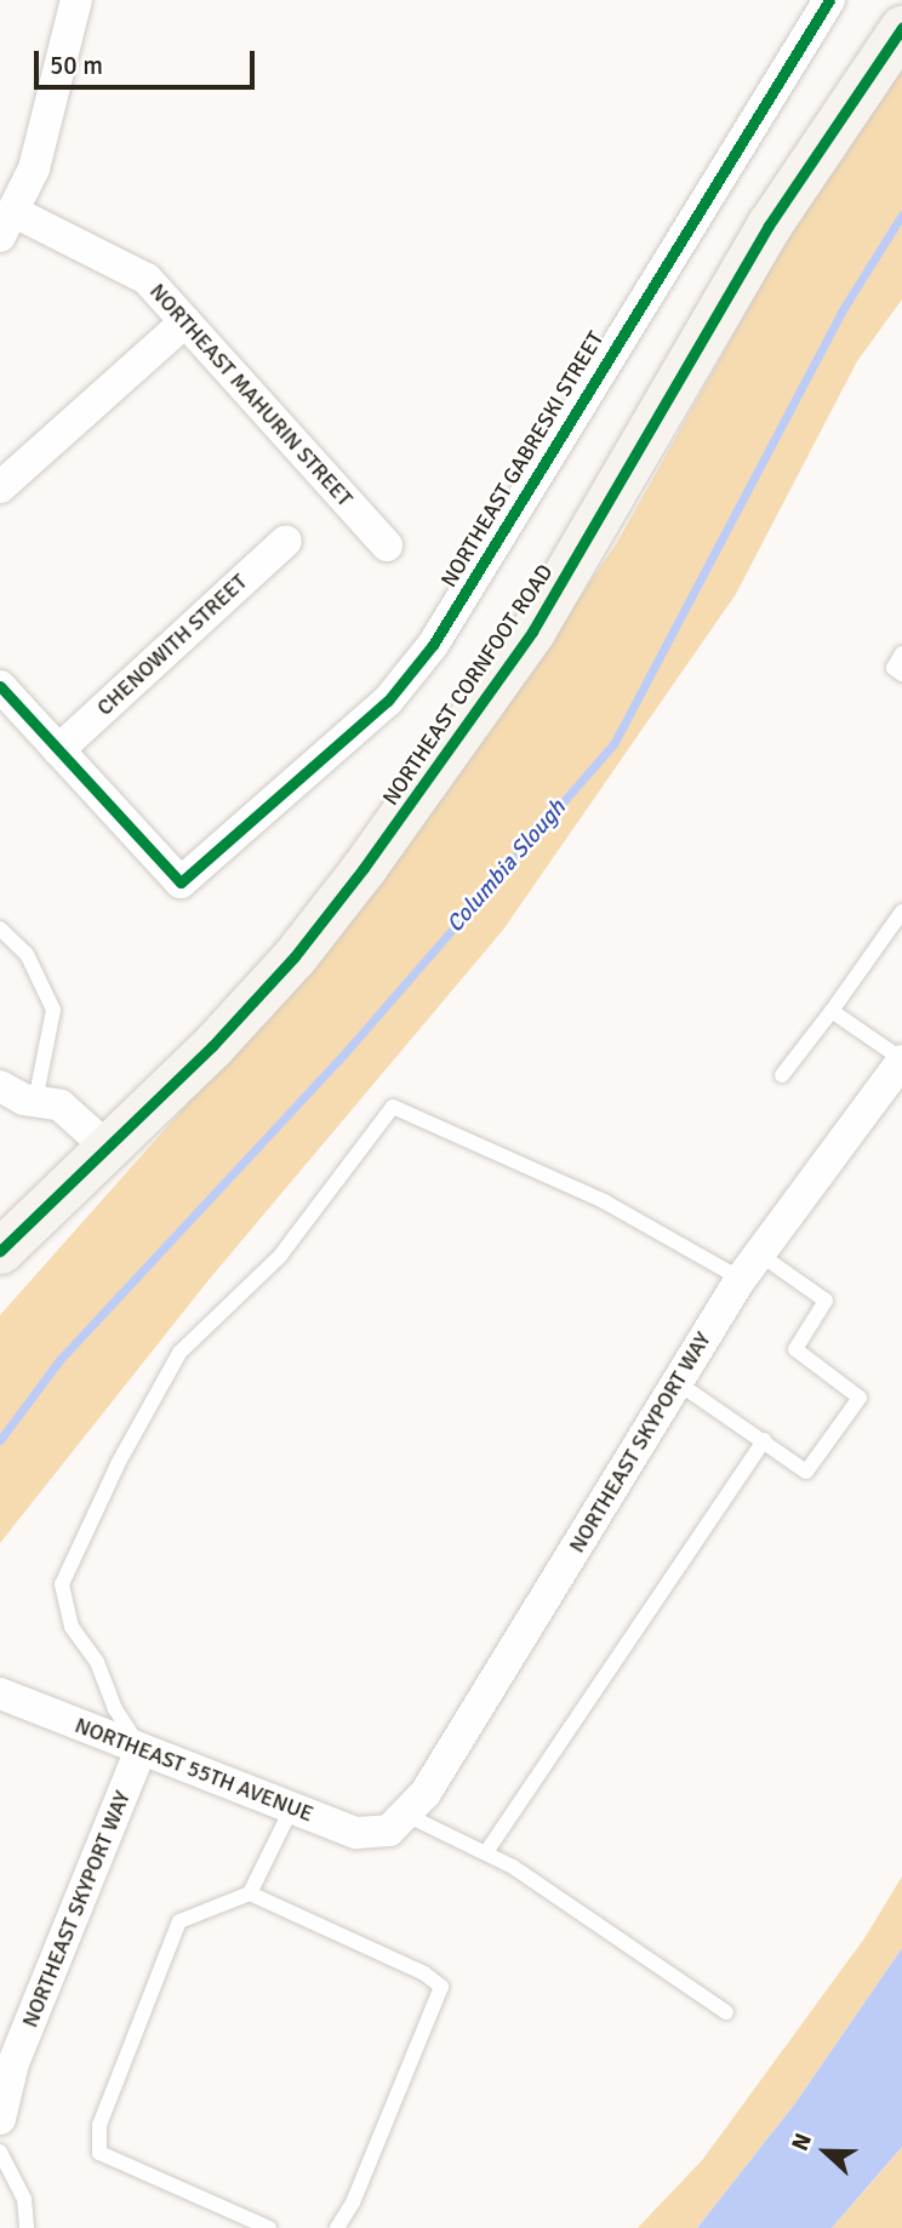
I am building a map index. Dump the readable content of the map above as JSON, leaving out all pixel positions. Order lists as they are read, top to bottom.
{
  "streets": {
    "street": [
      "NORTHEAST MAHURIN STREET",
      "NORTHEAST GABRESKI STREET",
      "CHENOWITH STREET",
      "NORTHEAST CORNFOOT ROAD",
      "NORTHEAST SKYPORT WAY",
      "NORTHEAST 55TH AVENUE"
    ]
  },
  "crossings": [
    ["NORTHEAST GABRESKI STREET", "CHENOWITH STREET"],
    ["NORTHEAST SKYPORT WAY", "NORTHEAST 55TH AVENUE"]
  ],
  "water": ["Columbia Slough"],
  "scale_bar": "50 m",
  "north": "left"
}
